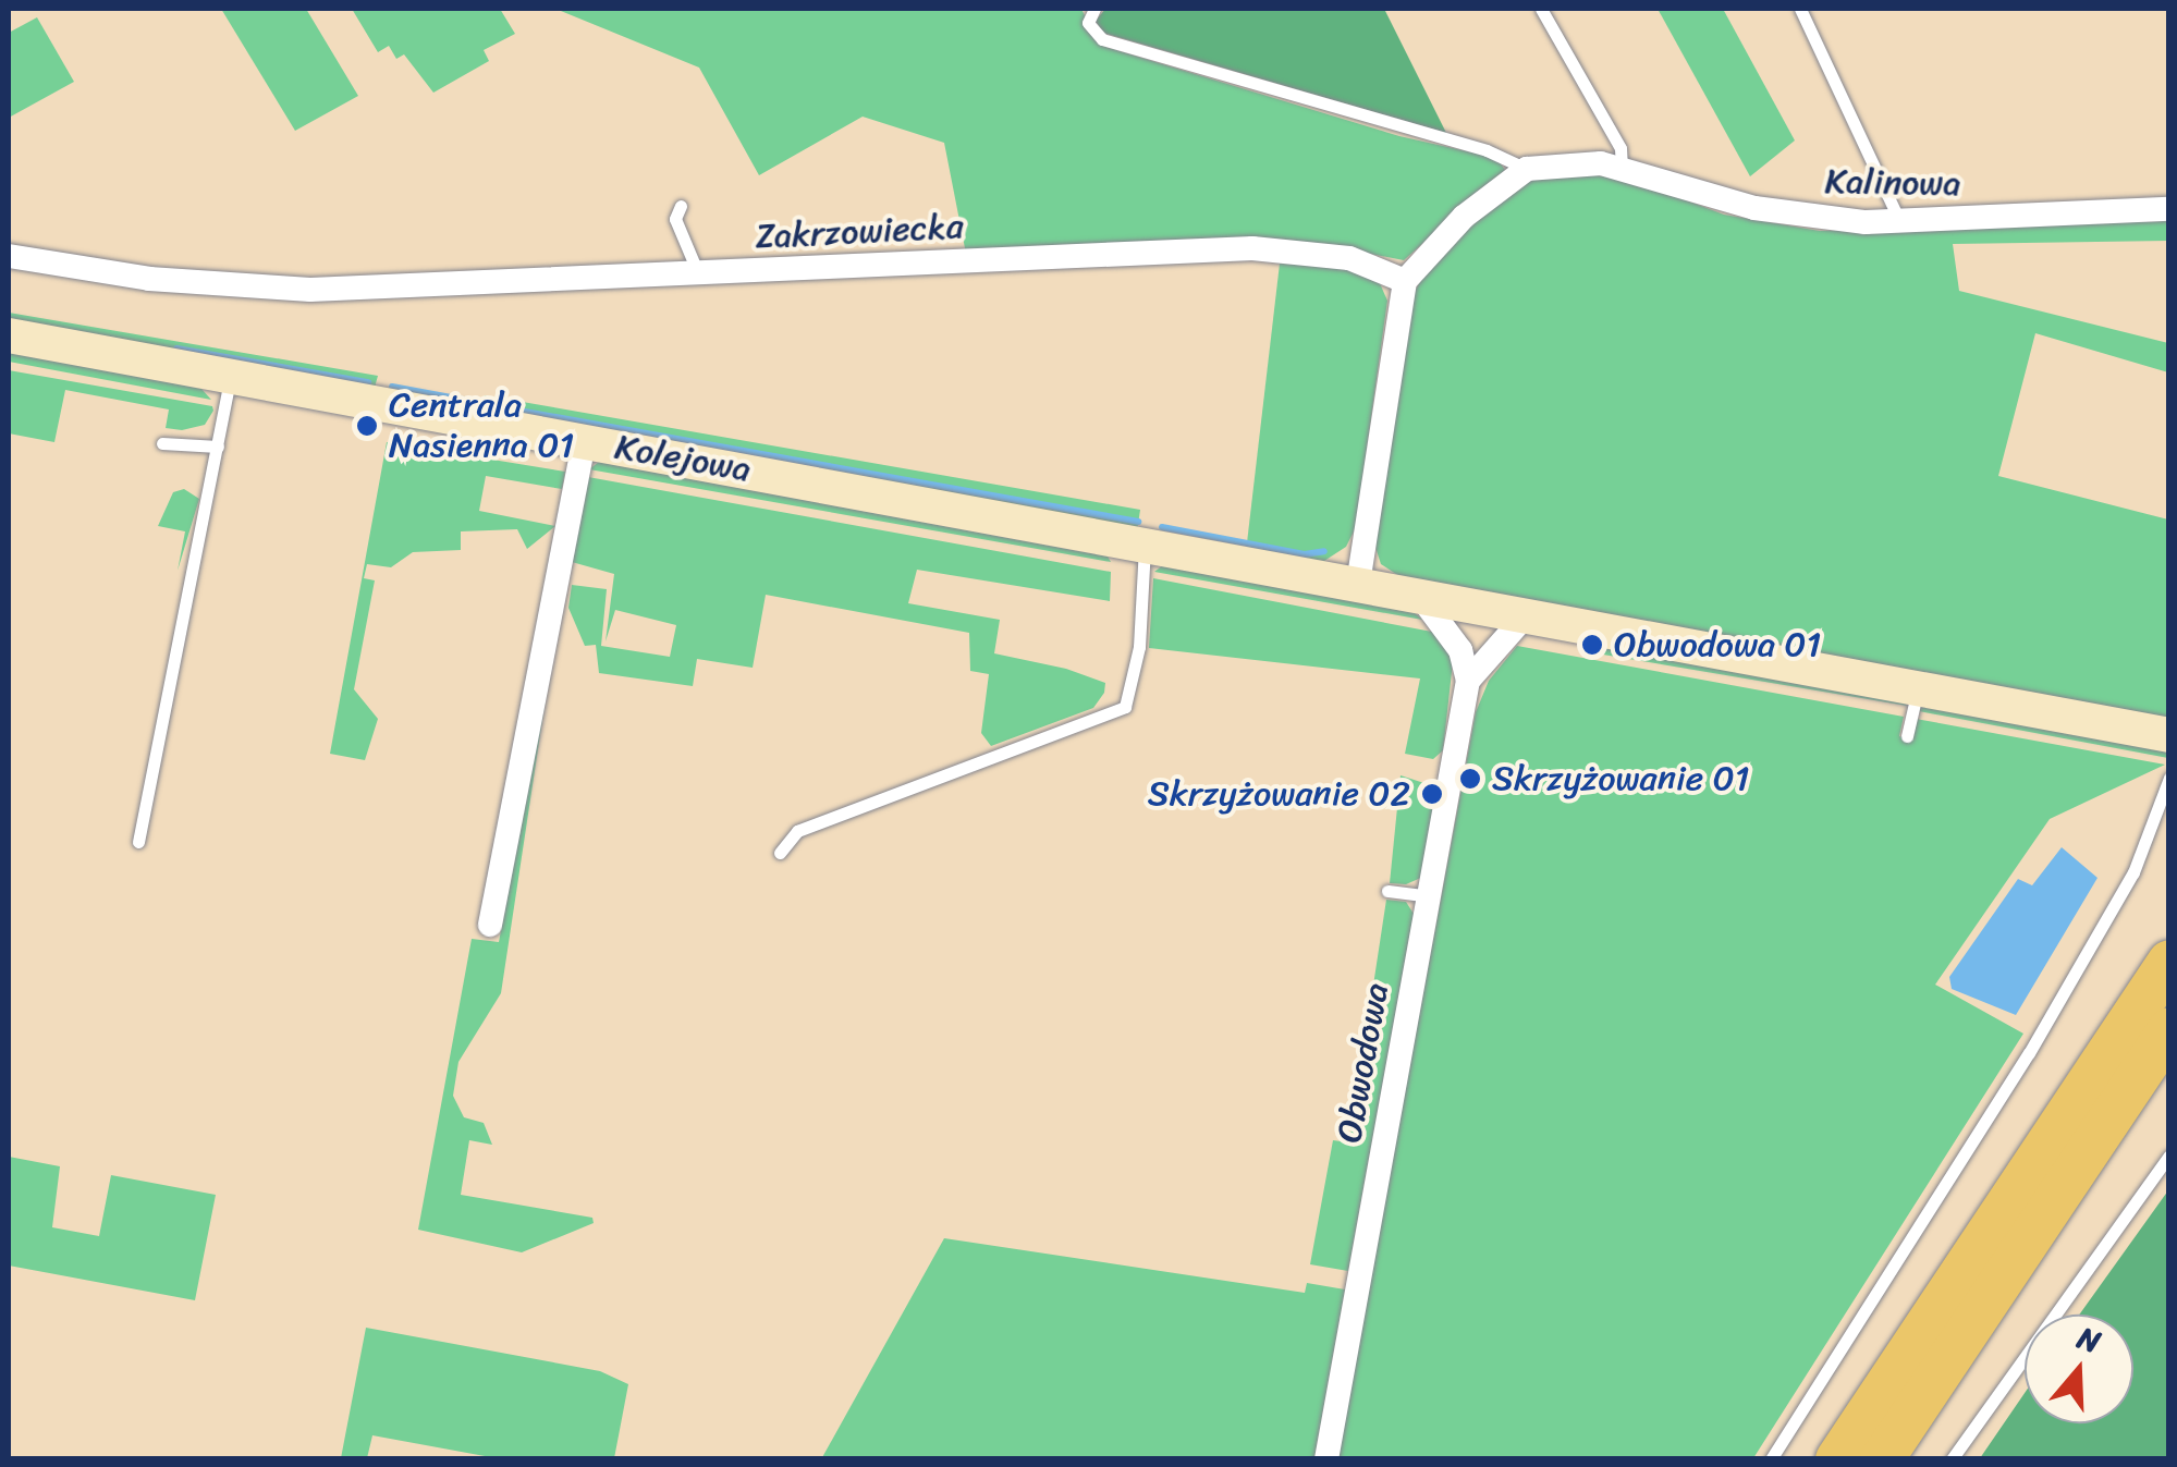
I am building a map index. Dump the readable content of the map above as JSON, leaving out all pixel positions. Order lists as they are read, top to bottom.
{
  "streets": {
    "street": [
      "Kalinowa",
      "Zakrzowiecka",
      "Kolejowa",
      "Obwodowa"
    ]
  },
  "places": [
    "Centrala Nasienna 01",
    "Obwodowa 01",
    "Skrzyżowanie 01",
    "Skrzyżowanie 02"
  ],
  "north": "top"
}
